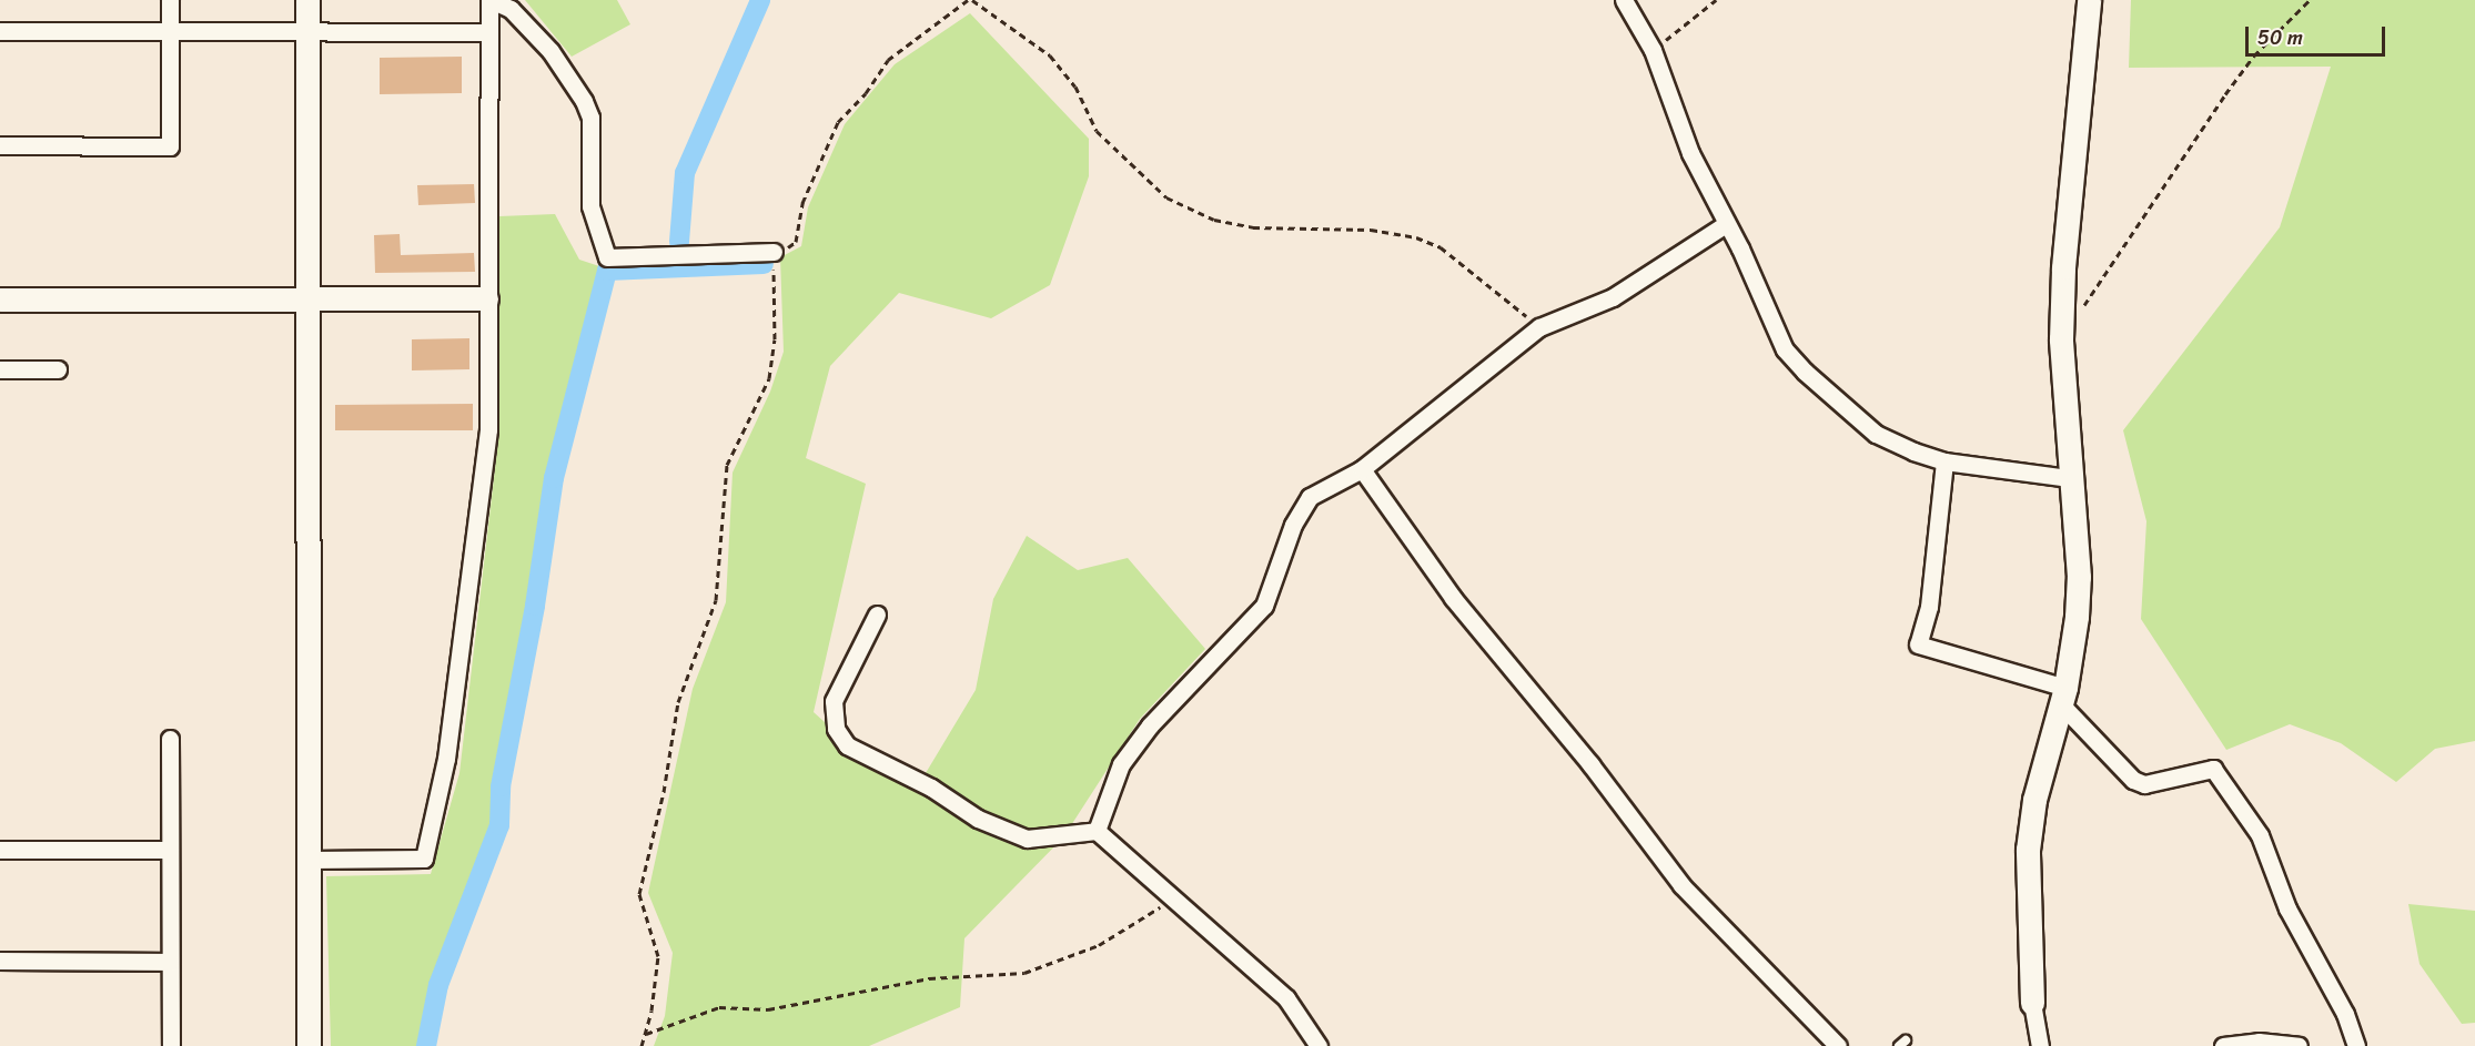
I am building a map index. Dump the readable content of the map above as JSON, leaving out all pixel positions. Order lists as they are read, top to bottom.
{
  "scale_bar": "50 m"
}
